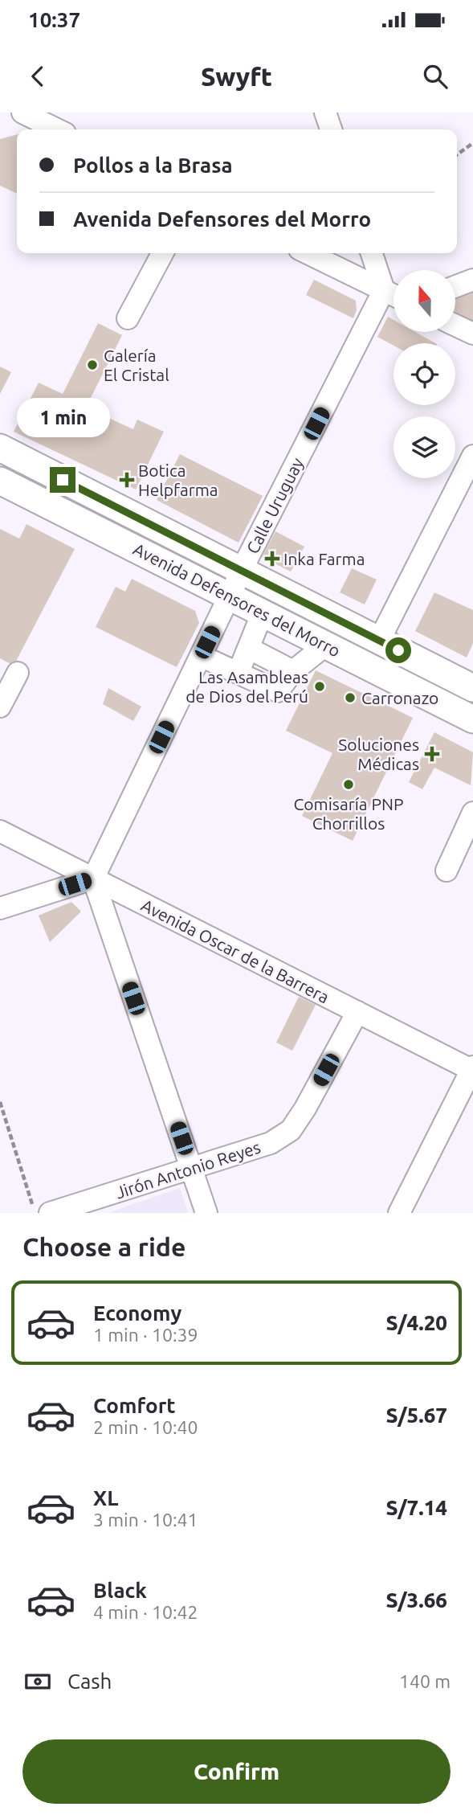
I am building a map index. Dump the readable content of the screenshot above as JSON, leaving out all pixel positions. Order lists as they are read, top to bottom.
{
  "streets": {
    "main road": ["Avenida Defensores del Morro"],
    "street": ["Calle Uruguay", "Avenida Oscar de la Barrera", "Jirón Antonio Reyes"]
  },
  "crossings": [
    ["Calle Uruguay", "Avenida Defensores del Morro"],
    ["Calle Uruguay", "Avenida Oscar de la Barrera"],
    ["Avenida Oscar de la Barrera", "Jirón Antonio Reyes"]
  ],
  "places": {
    "other": [
      "Galería El Cristal",
      "Las Asambleas de Dios del Perú",
      "Carronazo",
      "Comisaría PNP Chorrillos"
    ],
    "health": ["Botica Helpfarma", "Inka Farma", "Soluciones Médicas"]
  },
  "north": "top",
  "page": {
    "status": "10:37",
    "header": "Swyft",
    "banner": ["Pollos a la Brasa", "Avenida Defensores del Morro"],
    "bubble": "1 min",
    "heading": "Choose a ride",
    "list": [
      {
        "name": "Economy",
        "note": "1 min · 10:39",
        "value": "S/4.20"
      },
      {
        "name": "Comfort",
        "note": "2 min · 10:40",
        "value": "S/5.67"
      },
      {
        "name": "XL",
        "note": "3 min · 10:41",
        "value": "S/7.14"
      },
      {
        "name": "Black",
        "note": "4 min · 10:42",
        "value": "S/3.66"
      }
    ],
    "pay": ["Cash", "140 m"],
    "buttons": "Confirm"
  }
}
